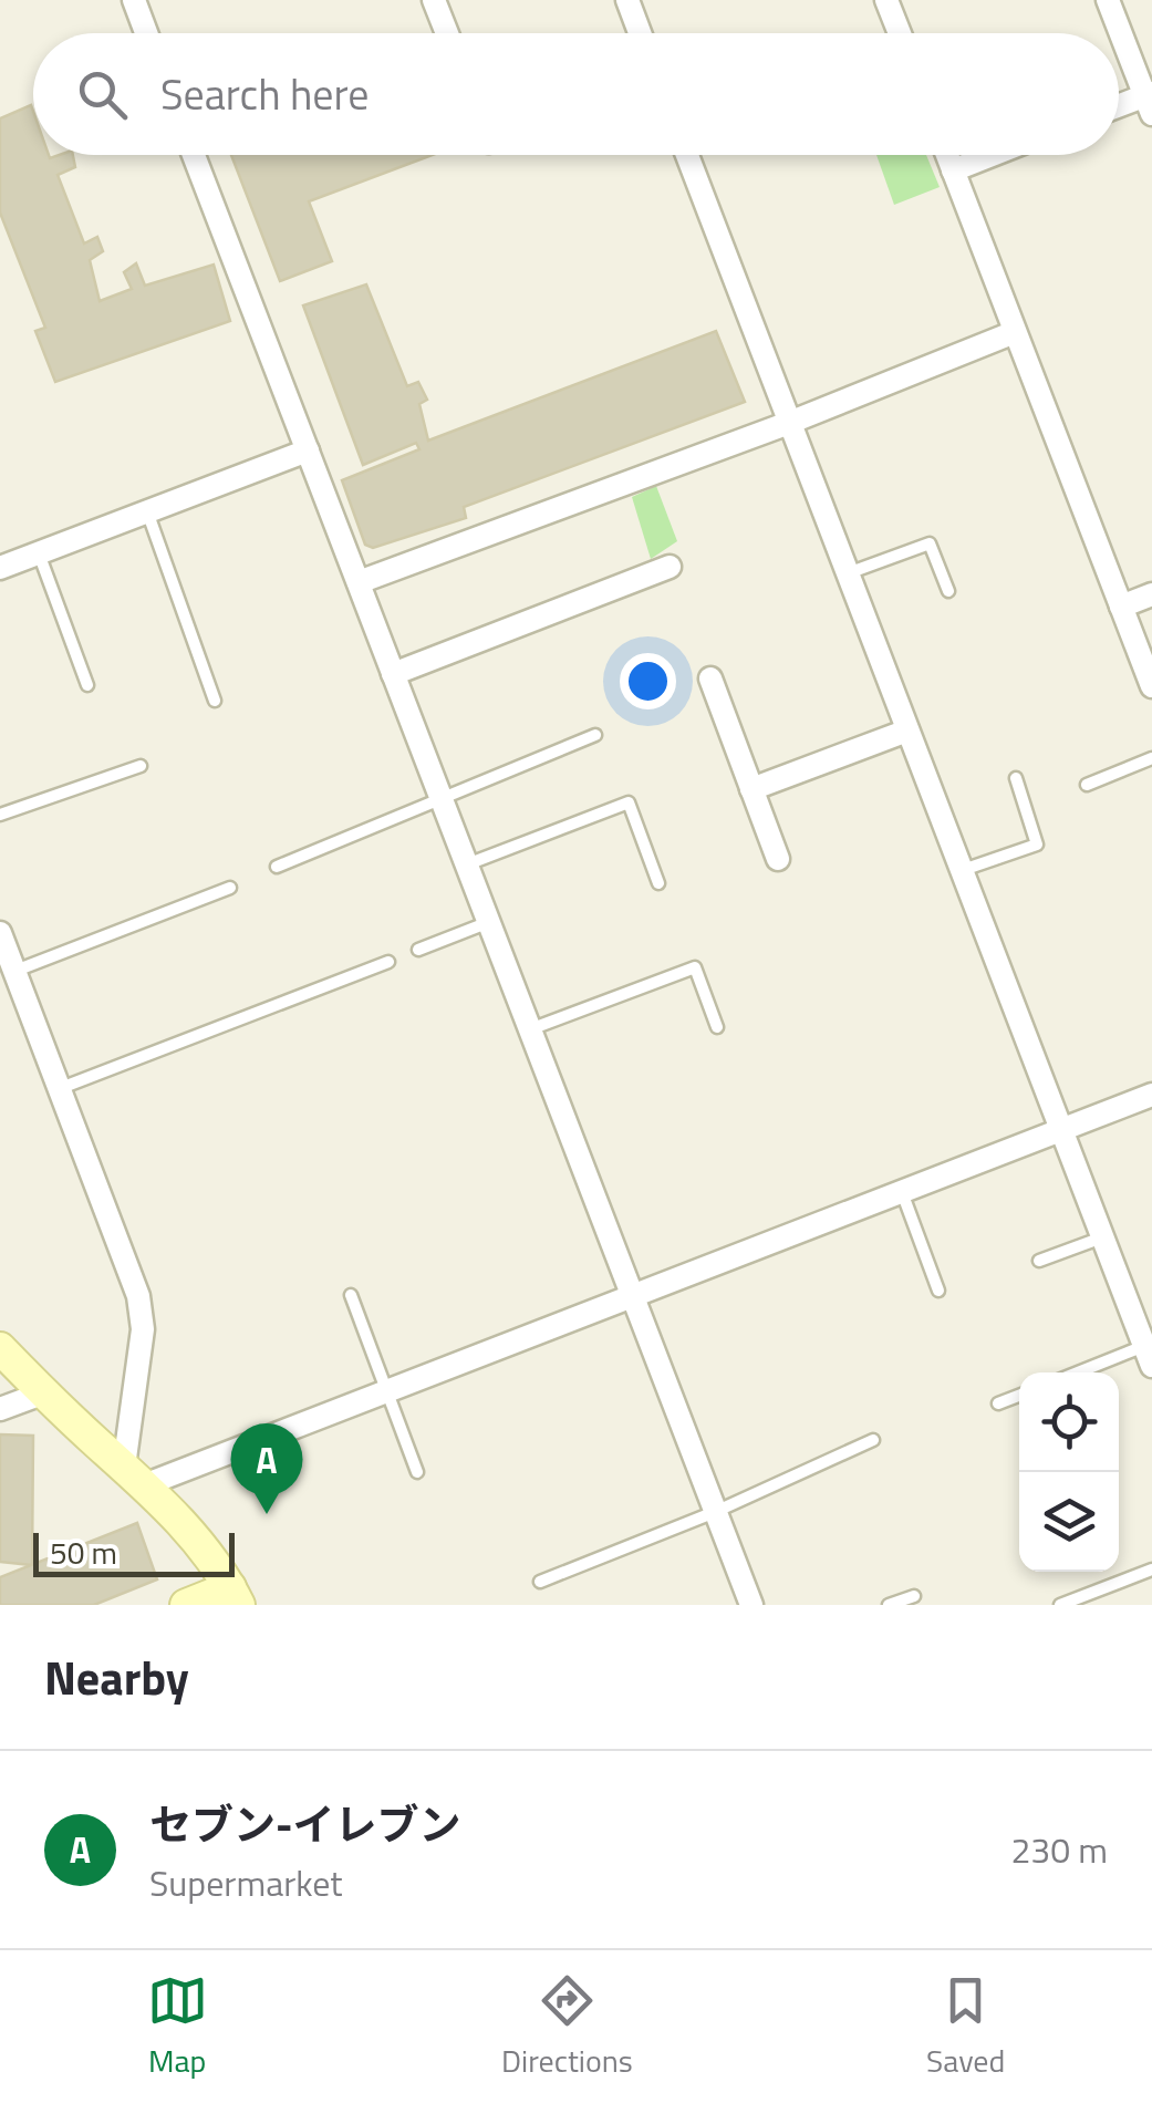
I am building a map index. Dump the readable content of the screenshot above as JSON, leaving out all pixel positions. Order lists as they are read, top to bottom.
{
  "scale_bar": "50 m",
  "page": {
    "search": "Search here",
    "pins": "A",
    "scale": "50 m",
    "heading": "Nearby",
    "list": [
      {
        "mark": "A",
        "name": "セブン-イレブン",
        "note": "Supermarket",
        "value": "230 m"
      }
    ],
    "nav": ["Map", "Directions", "Saved"]
  }
}
